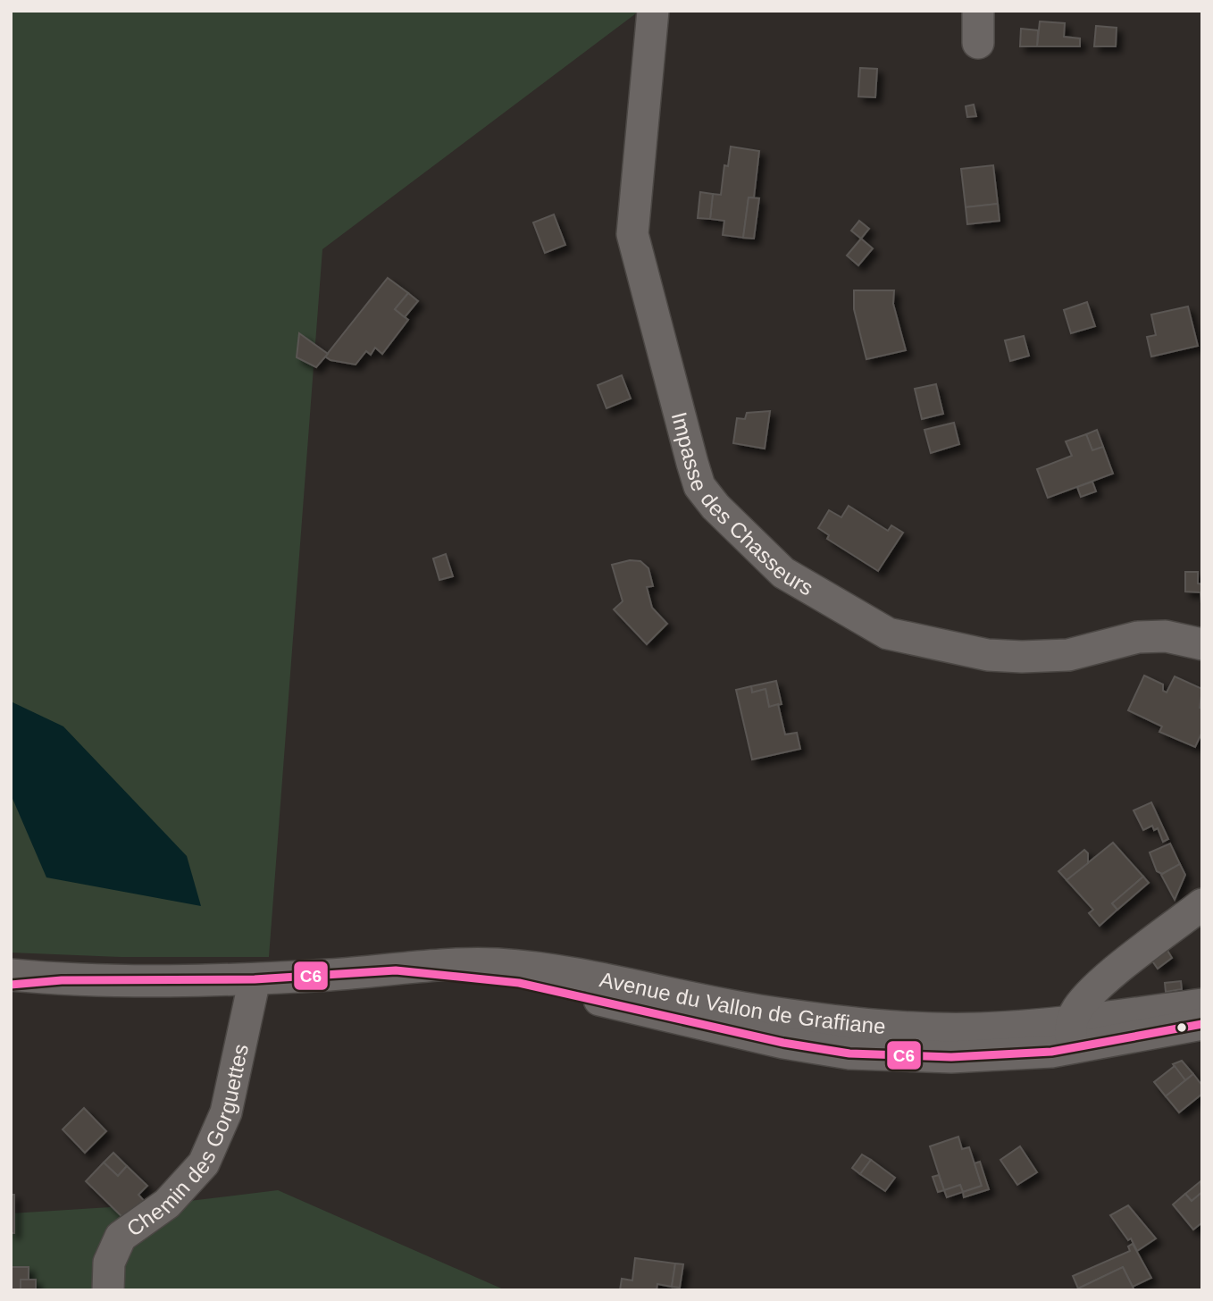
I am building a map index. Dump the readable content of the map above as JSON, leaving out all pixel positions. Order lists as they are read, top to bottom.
{
  "streets": {
    "street": ["Impasse des Chasseurs", "Avenue du Vallon de Graffiane", "Chemin des Gorguettes"]
  },
  "crossings": [
    ["Avenue du Vallon de Graffiane", "Chemin des Gorguettes"]
  ],
  "lines": ["transit line C6"]
}
